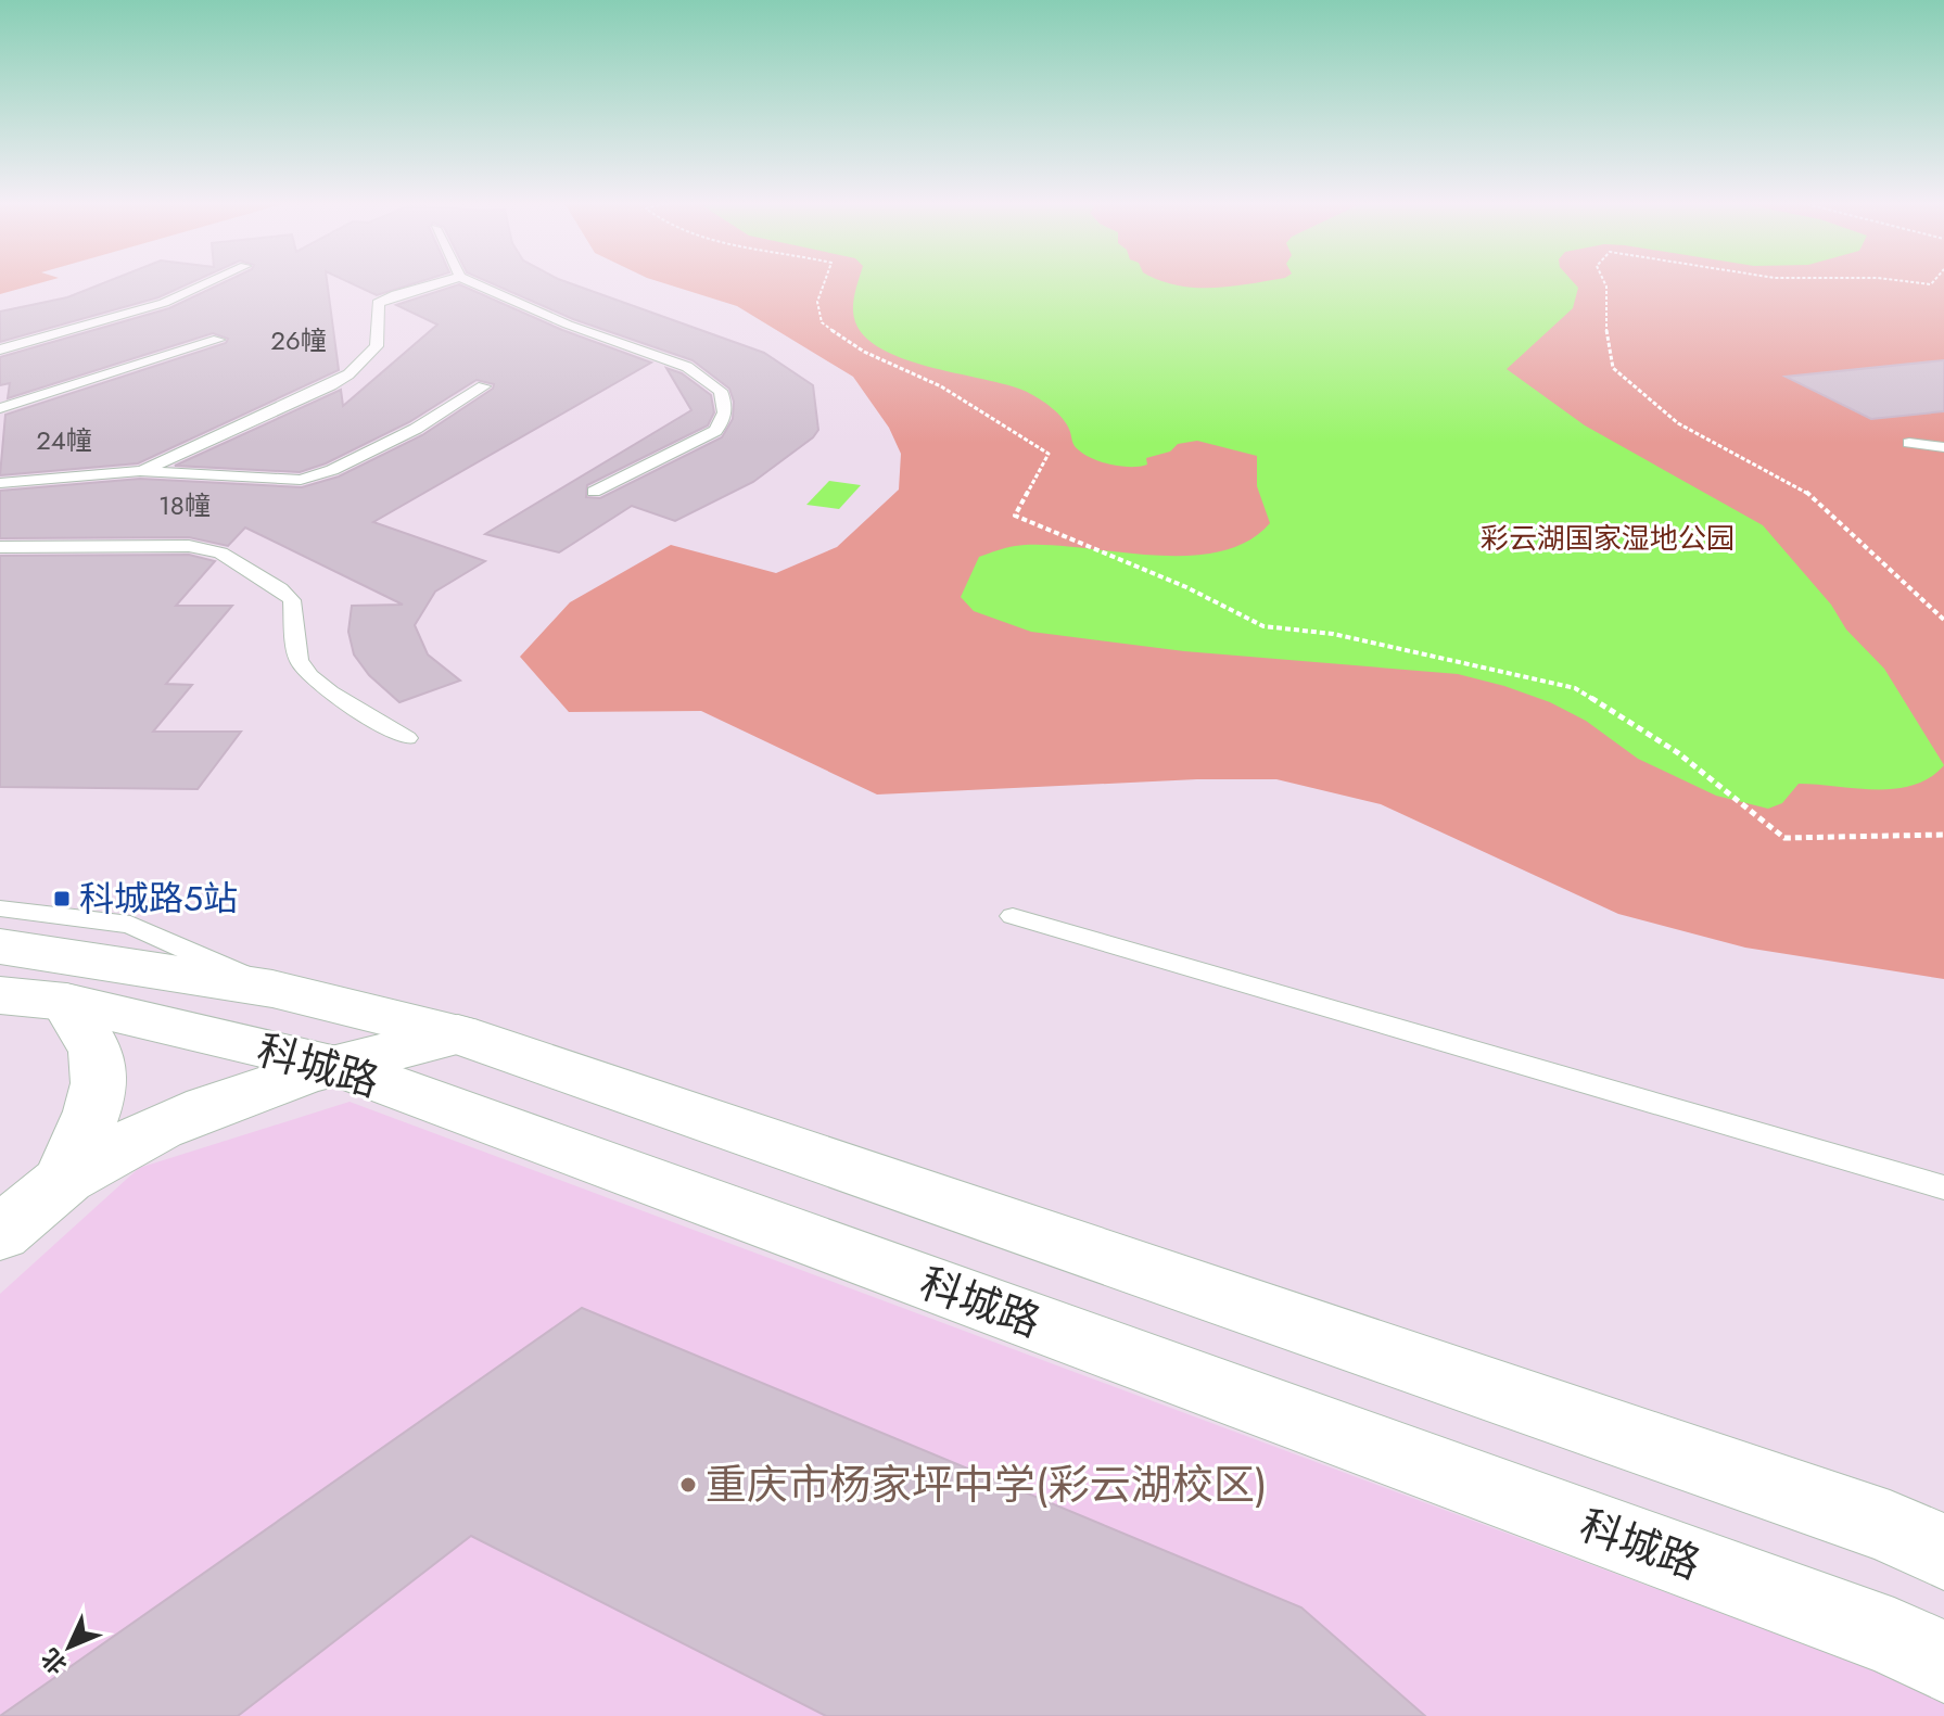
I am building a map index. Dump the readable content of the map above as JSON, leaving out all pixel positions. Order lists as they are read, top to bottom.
{
  "streets": {
    "main road": ["科城路"]
  },
  "parks": ["彩云湖国家湿地公园"],
  "places": {
    "transit": ["科城路5站"],
    "other": ["重庆市杨家坪中学(彩云湖校区)"]
  },
  "house_numbers": ["26幢", "24幢", "18幢"],
  "north": "bottom left"
}
